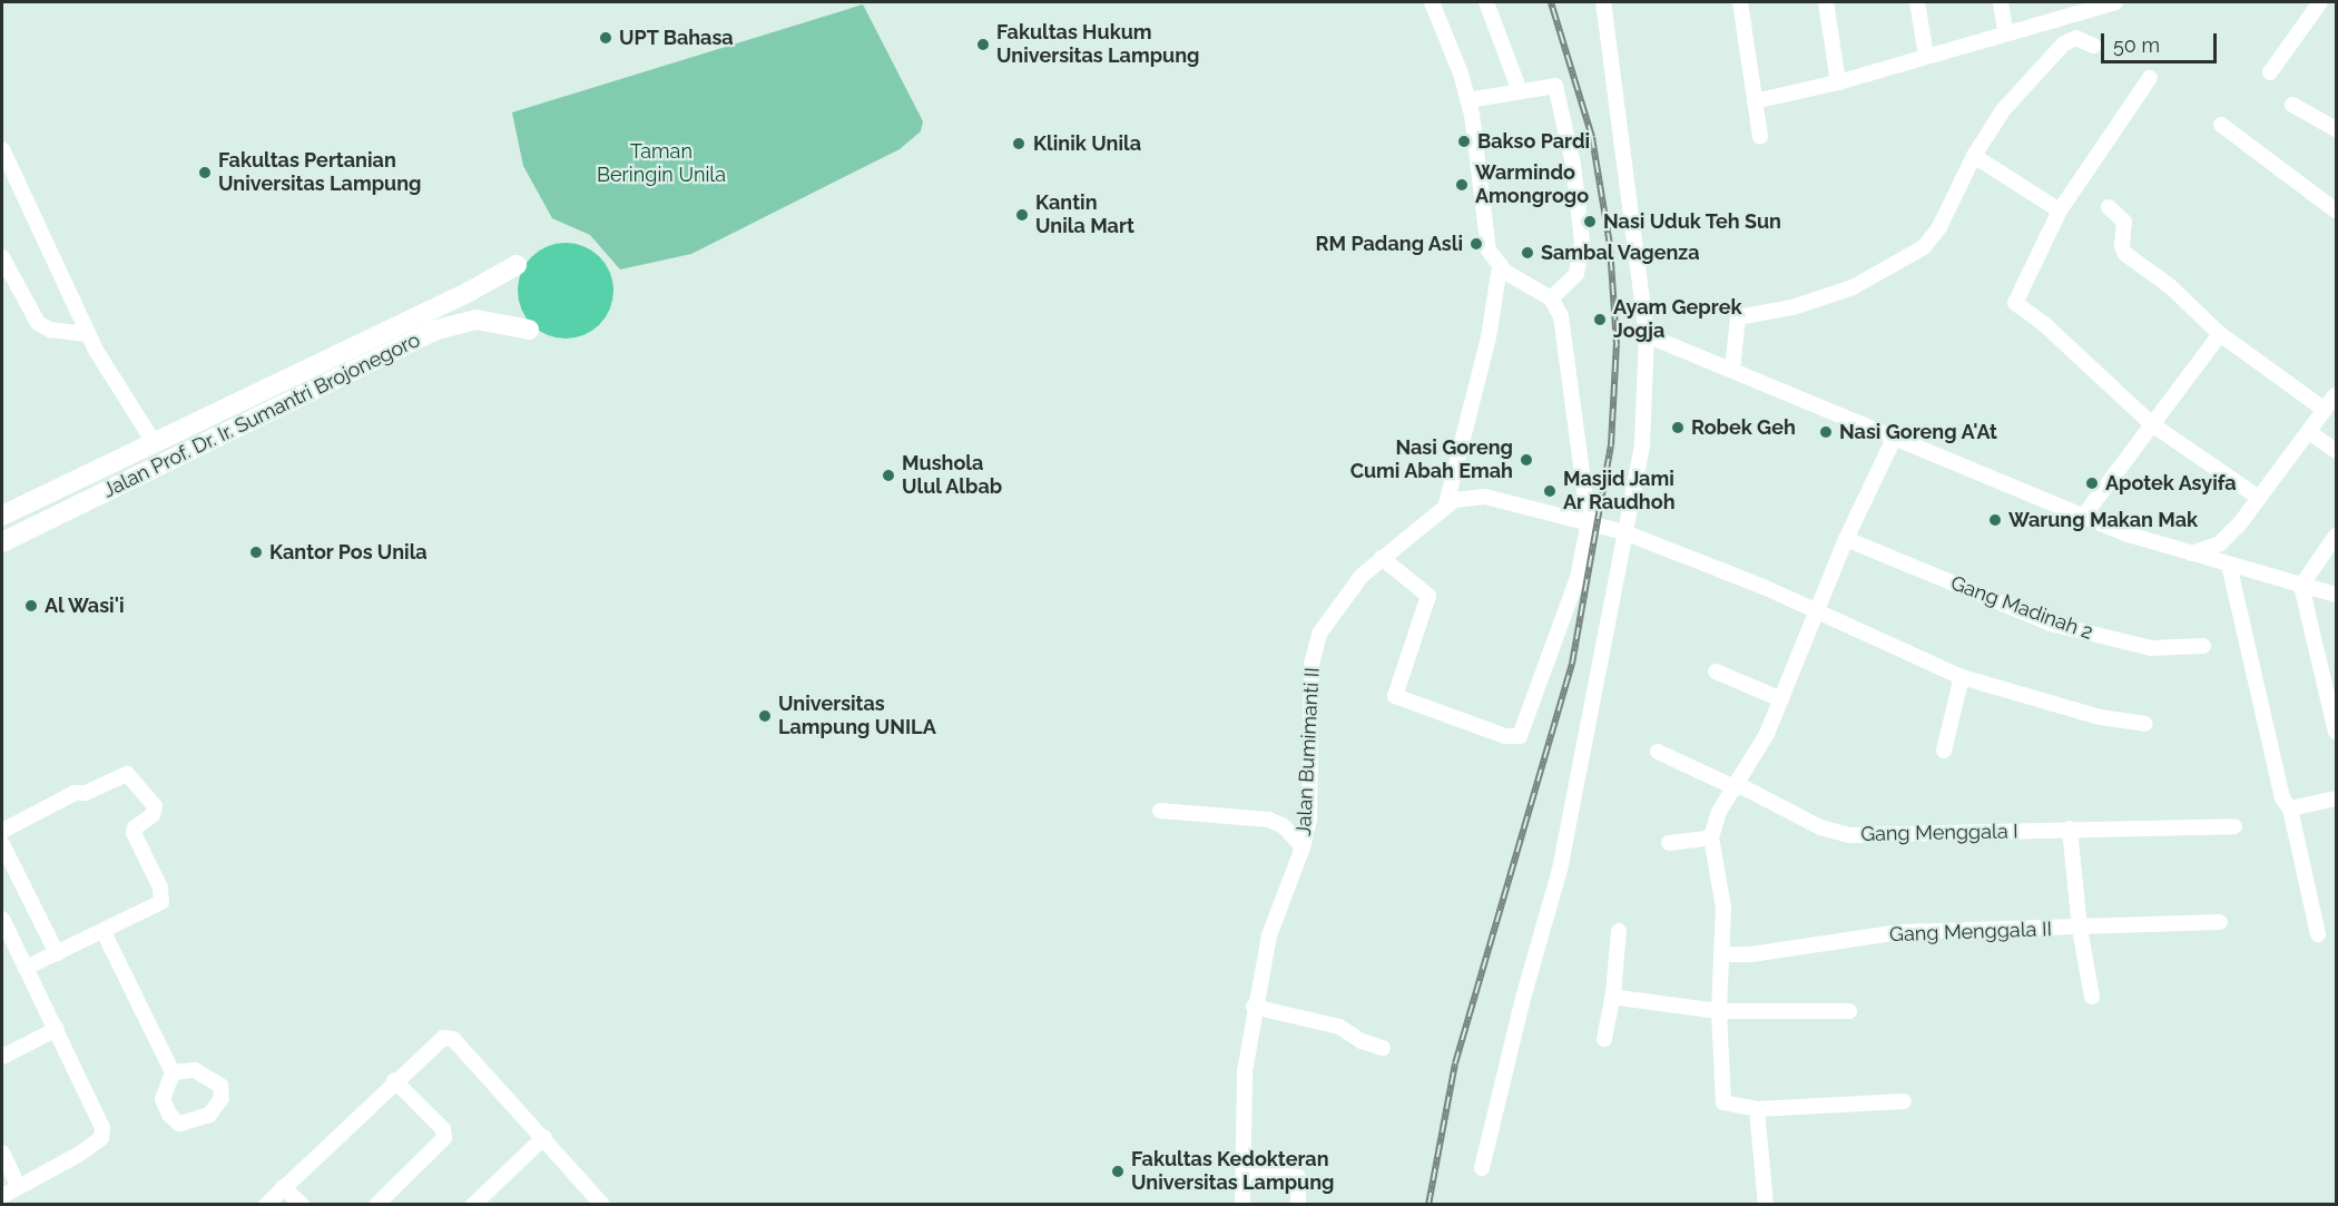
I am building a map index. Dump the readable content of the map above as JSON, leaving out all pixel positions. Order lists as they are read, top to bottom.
{
  "streets": {
    "street": [
      "Jalan Prof. Dr. Ir. Sumantri Brojonegoro",
      "Gang Madinah 2",
      "Jalan Bumimanti II",
      "Gang Menggala I",
      "Gang Menggala II"
    ]
  },
  "parks": ["Taman Beringin Unila"],
  "places": [
    "UPT Bahasa",
    "Fakultas Hukum Universitas Lampung",
    "Bakso Pardi",
    "Klinik Unila",
    "Fakultas Pertanian Universitas Lampung",
    "Warmindo Amongrogo",
    "Kantin Unila Mart",
    "Nasi Uduk Teh Sun",
    "RM Padang Asli",
    "Sambal Vagenza",
    "Ayam Geprek Jogja",
    "Robek Geh",
    "Nasi Goreng A'At",
    "Nasi Goreng Cumi Abah Emah",
    "Mushola Ulul Albab",
    "Apotek Asyifa",
    "Masjid Jami Ar Raudhoh",
    "Warung Makan Mak",
    "Kantor Pos Unila",
    "Al Wasi'i",
    "Universitas Lampung UNILA",
    "Fakultas Kedokteran Universitas Lampung"
  ],
  "scale_bar": "50 m"
}
